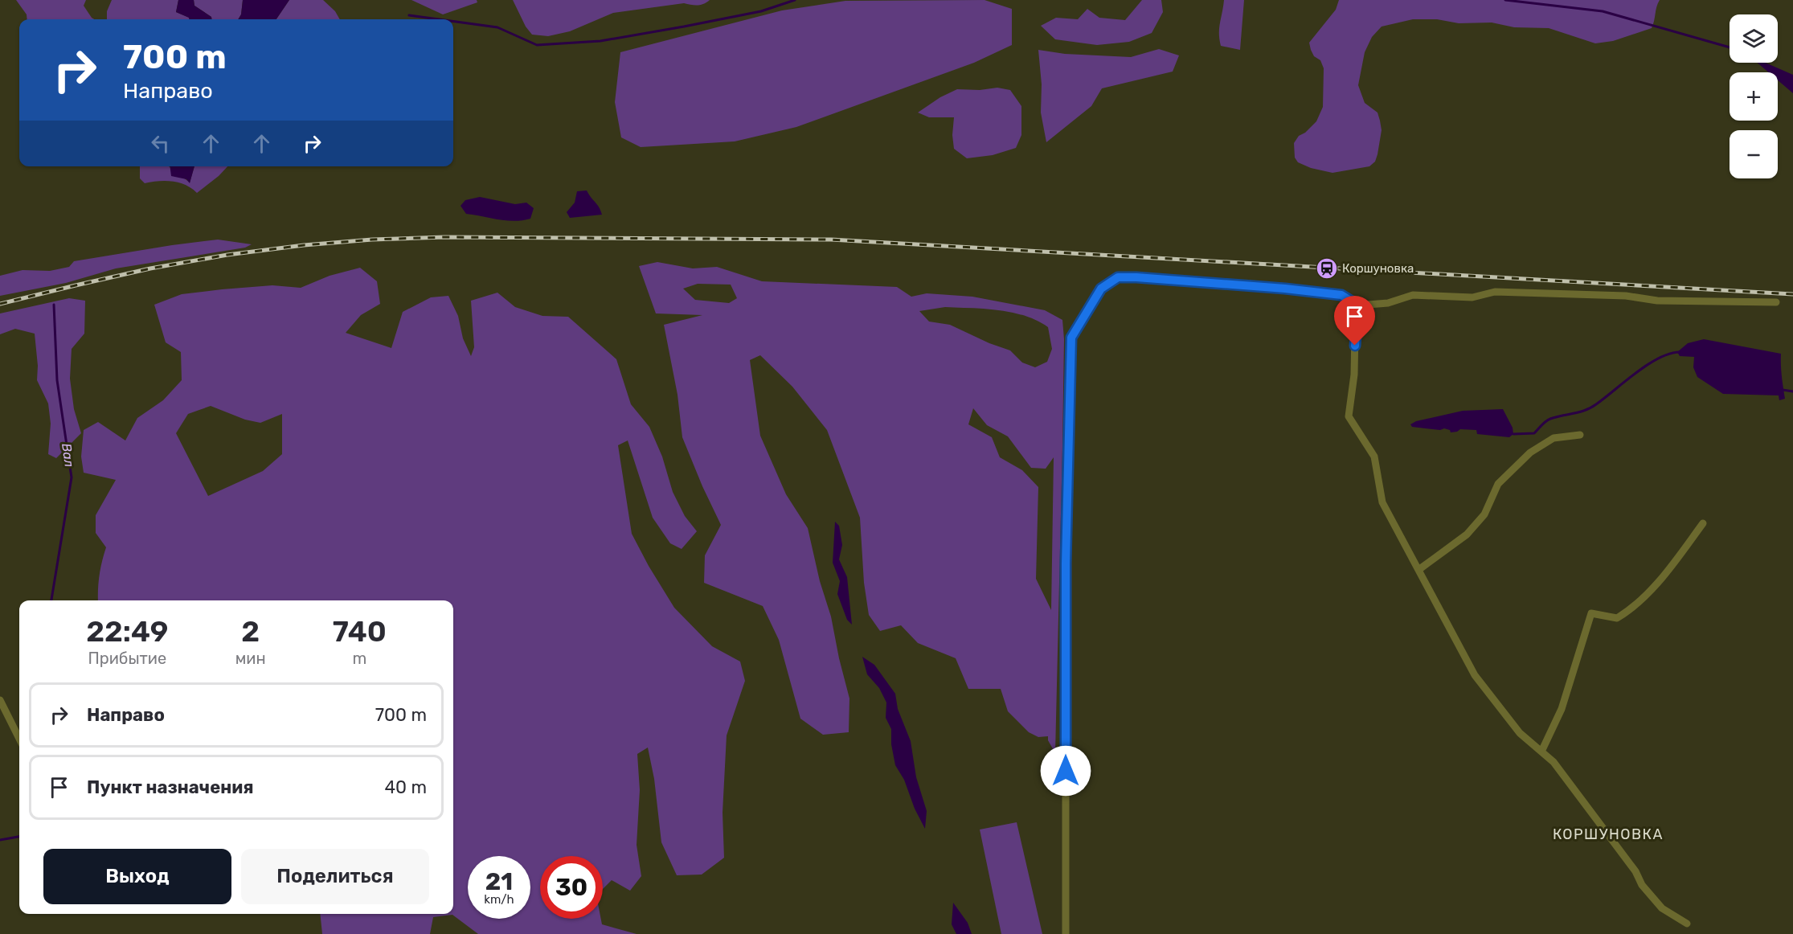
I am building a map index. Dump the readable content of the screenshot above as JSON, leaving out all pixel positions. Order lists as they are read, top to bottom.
{
  "districts": ["КОРШУНОВКА"],
  "water": ["Вал"],
  "places": {
    "station": ["Коршуновка"]
  },
  "page": {
    "map_buttons": ["+", "−"],
    "turn": ["700 m", "Направо"],
    "eta": [
      "22:49",
      "Прибытие",
      "2",
      "мин",
      "740",
      "m"
    ],
    "list": [
      {
        "name": "Направо",
        "value": "700 m"
      },
      {
        "name": "Пункт назначения",
        "value": "40 m"
      }
    ],
    "buttons": ["Выход", "Поделиться"],
    "speed": "21 km/h",
    "limit": "30"
  }
}
